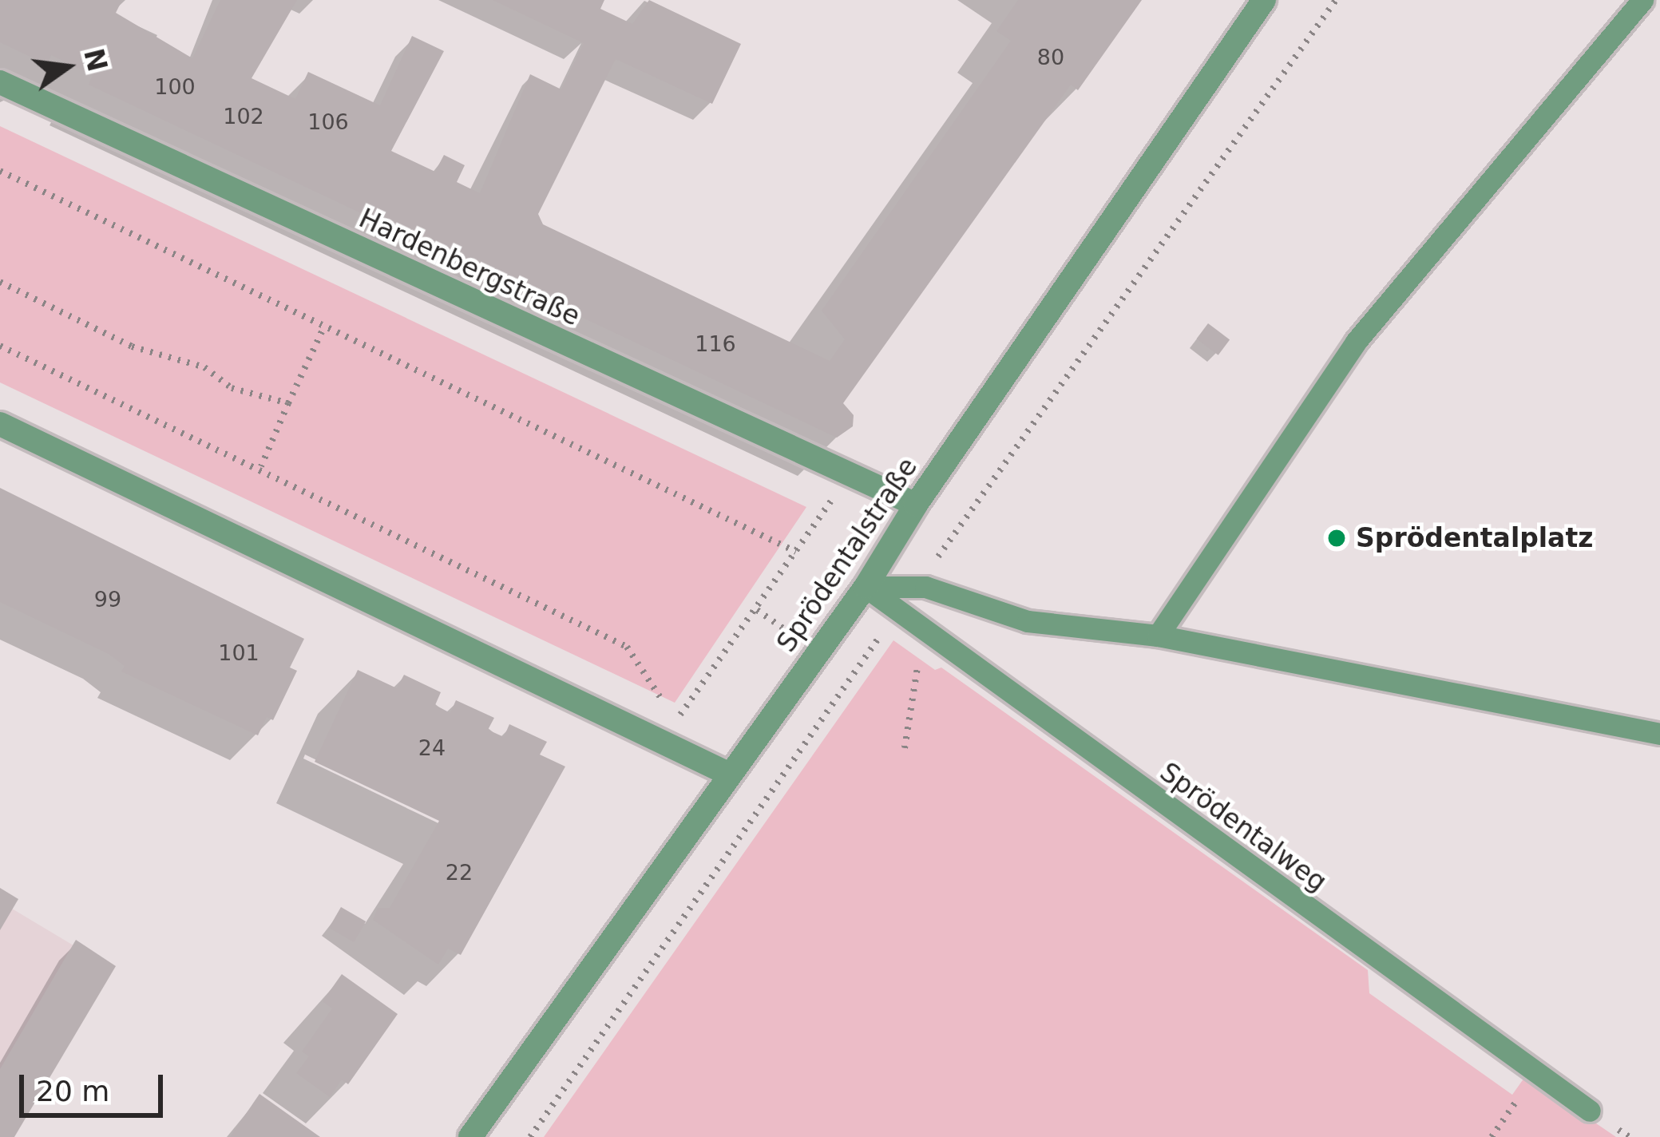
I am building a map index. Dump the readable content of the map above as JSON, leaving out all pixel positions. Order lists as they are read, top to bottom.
{
  "streets": {
    "street": ["Hardenbergstraße", "Sprödentalstraße"],
    "lane": ["Sprödentalweg"]
  },
  "crossings": [
    ["Hardenbergstraße", "Sprödentalstraße"],
    ["Sprödentalstraße", "Sprödentalweg"]
  ],
  "places": ["Sprödentalplatz"],
  "house_numbers": [
    "80",
    "100",
    "102",
    "106",
    "116",
    "99",
    "101",
    "24",
    "22"
  ],
  "scale_bar": "20 m",
  "north": "right"
}
